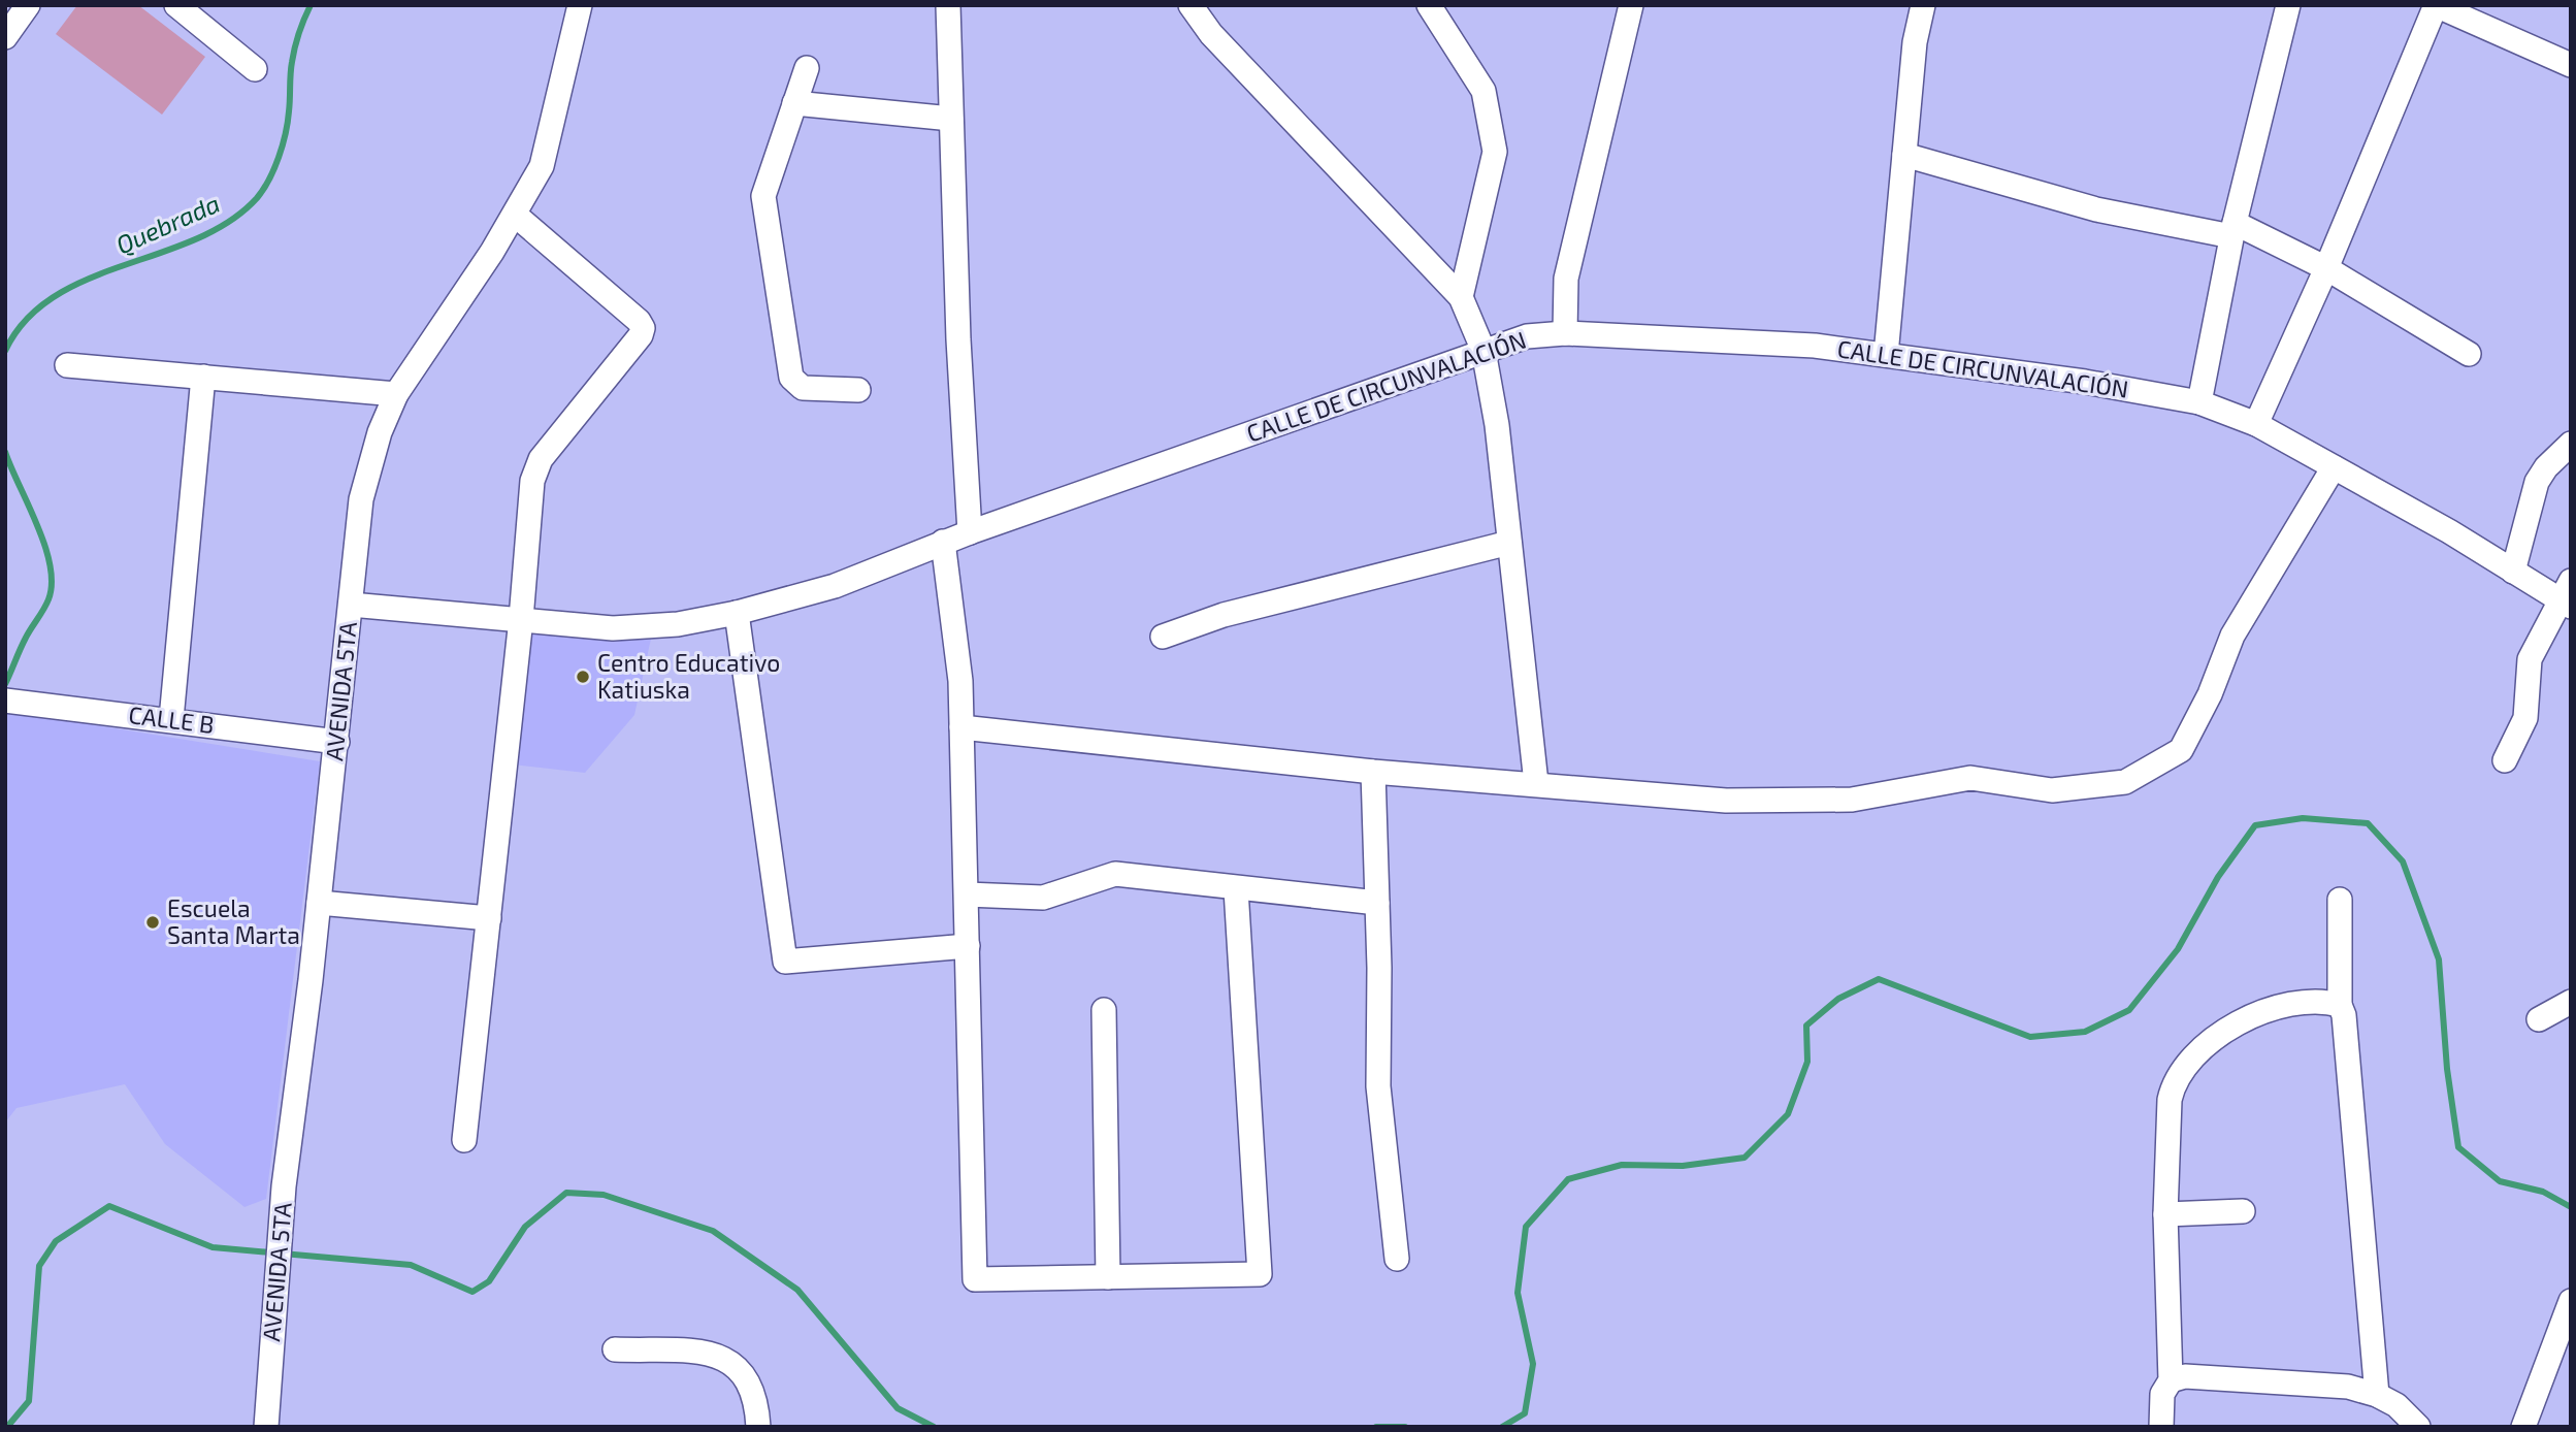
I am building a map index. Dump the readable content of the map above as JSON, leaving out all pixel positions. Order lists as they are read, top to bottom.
{
  "streets": {
    "street": ["CALLE DE CIRCUNVALACIÓN", "AVENIDA 5TA", "CALLE B"]
  },
  "crossings": [
    ["CALLE DE CIRCUNVALACIÓN", "AVENIDA 5TA"],
    ["AVENIDA 5TA", "CALLE B"]
  ],
  "water": ["Quebrada"],
  "places": ["Centro Educativo Katiuska", "Escuela Santa Marta"]
}
